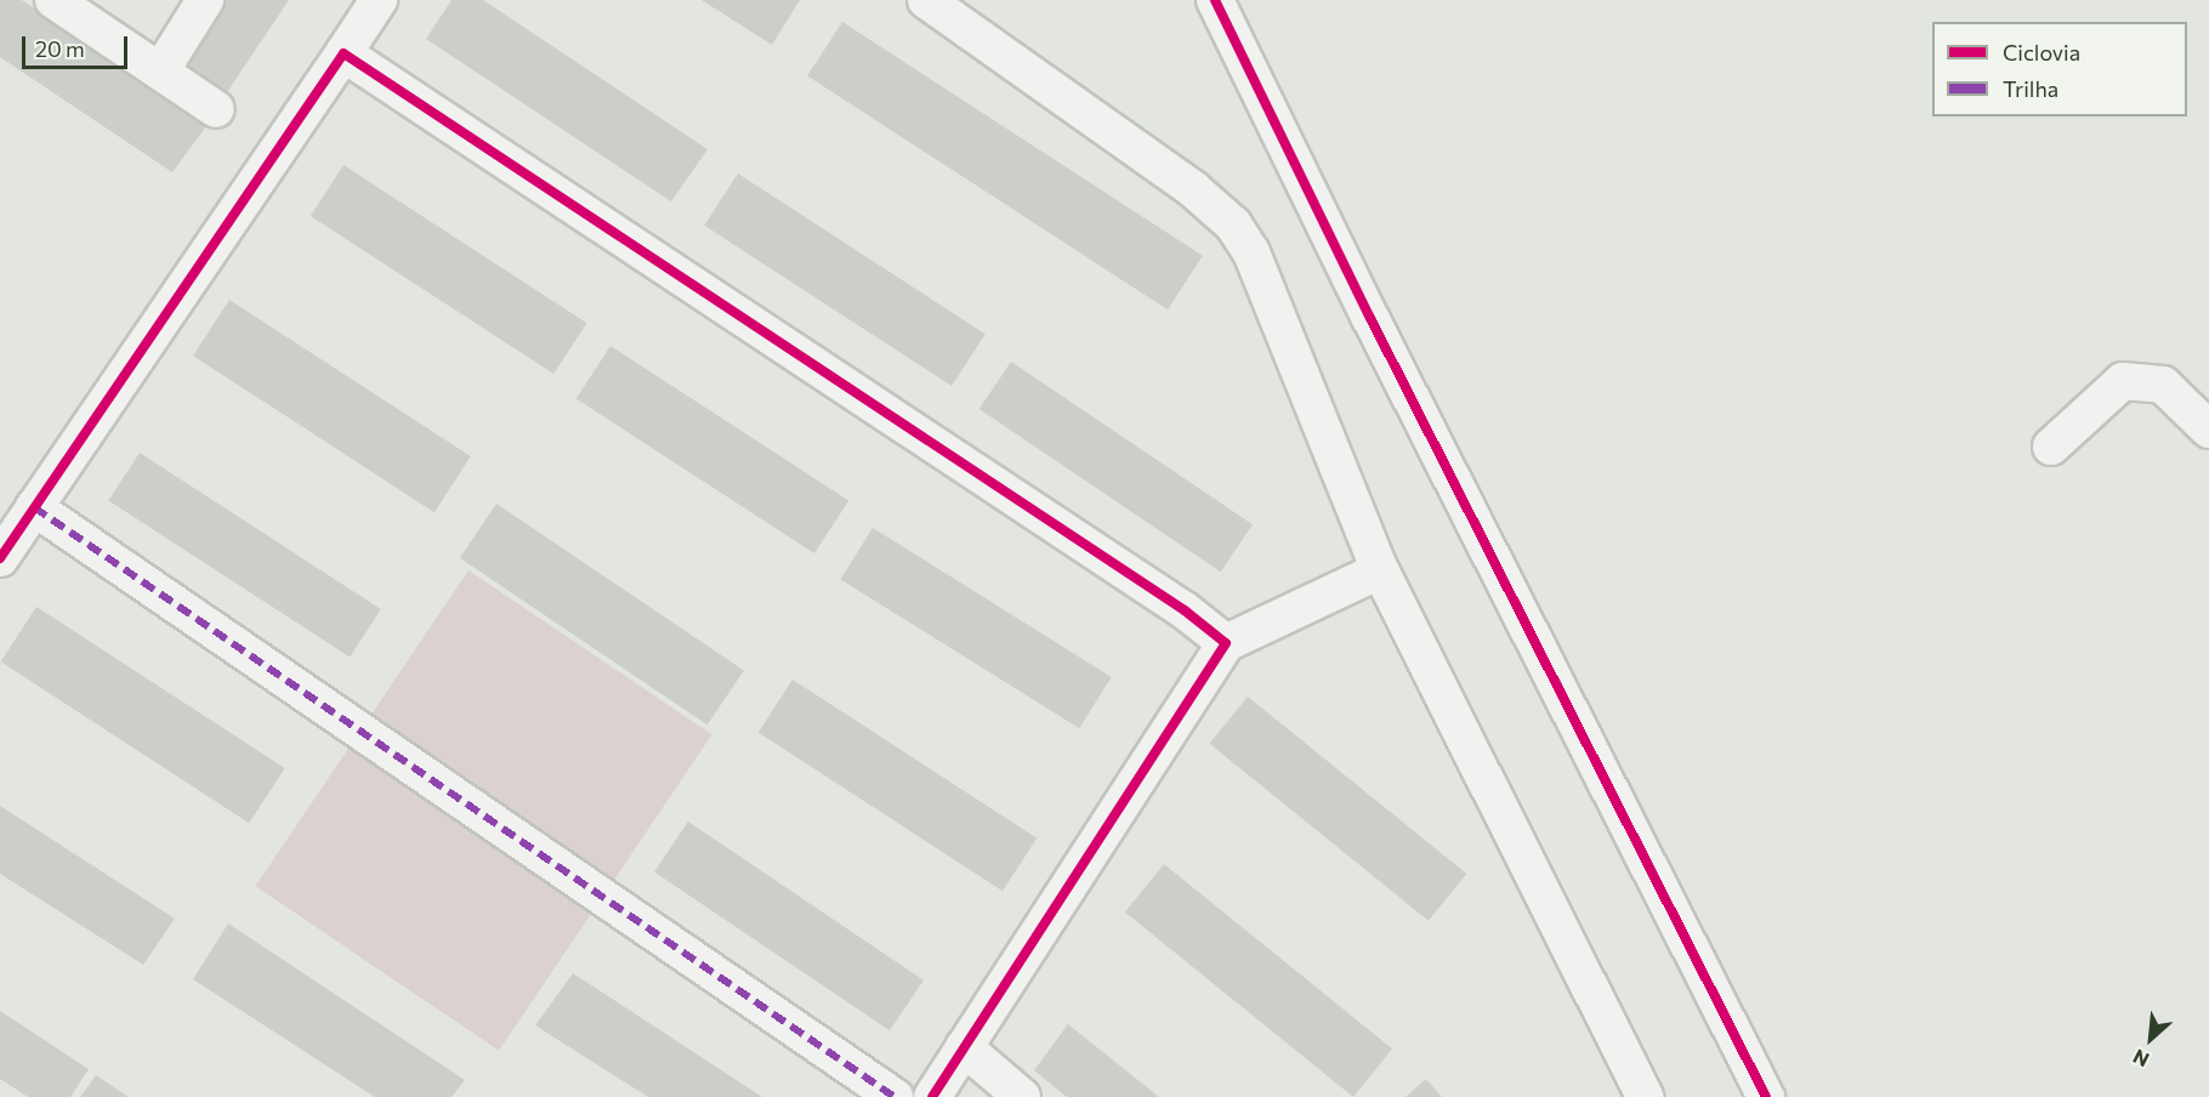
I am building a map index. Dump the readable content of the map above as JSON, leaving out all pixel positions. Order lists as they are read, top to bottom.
{
  "legend": ["Ciclovia", "Trilha"],
  "scale_bar": "20 m",
  "north": "bottom left"
}
